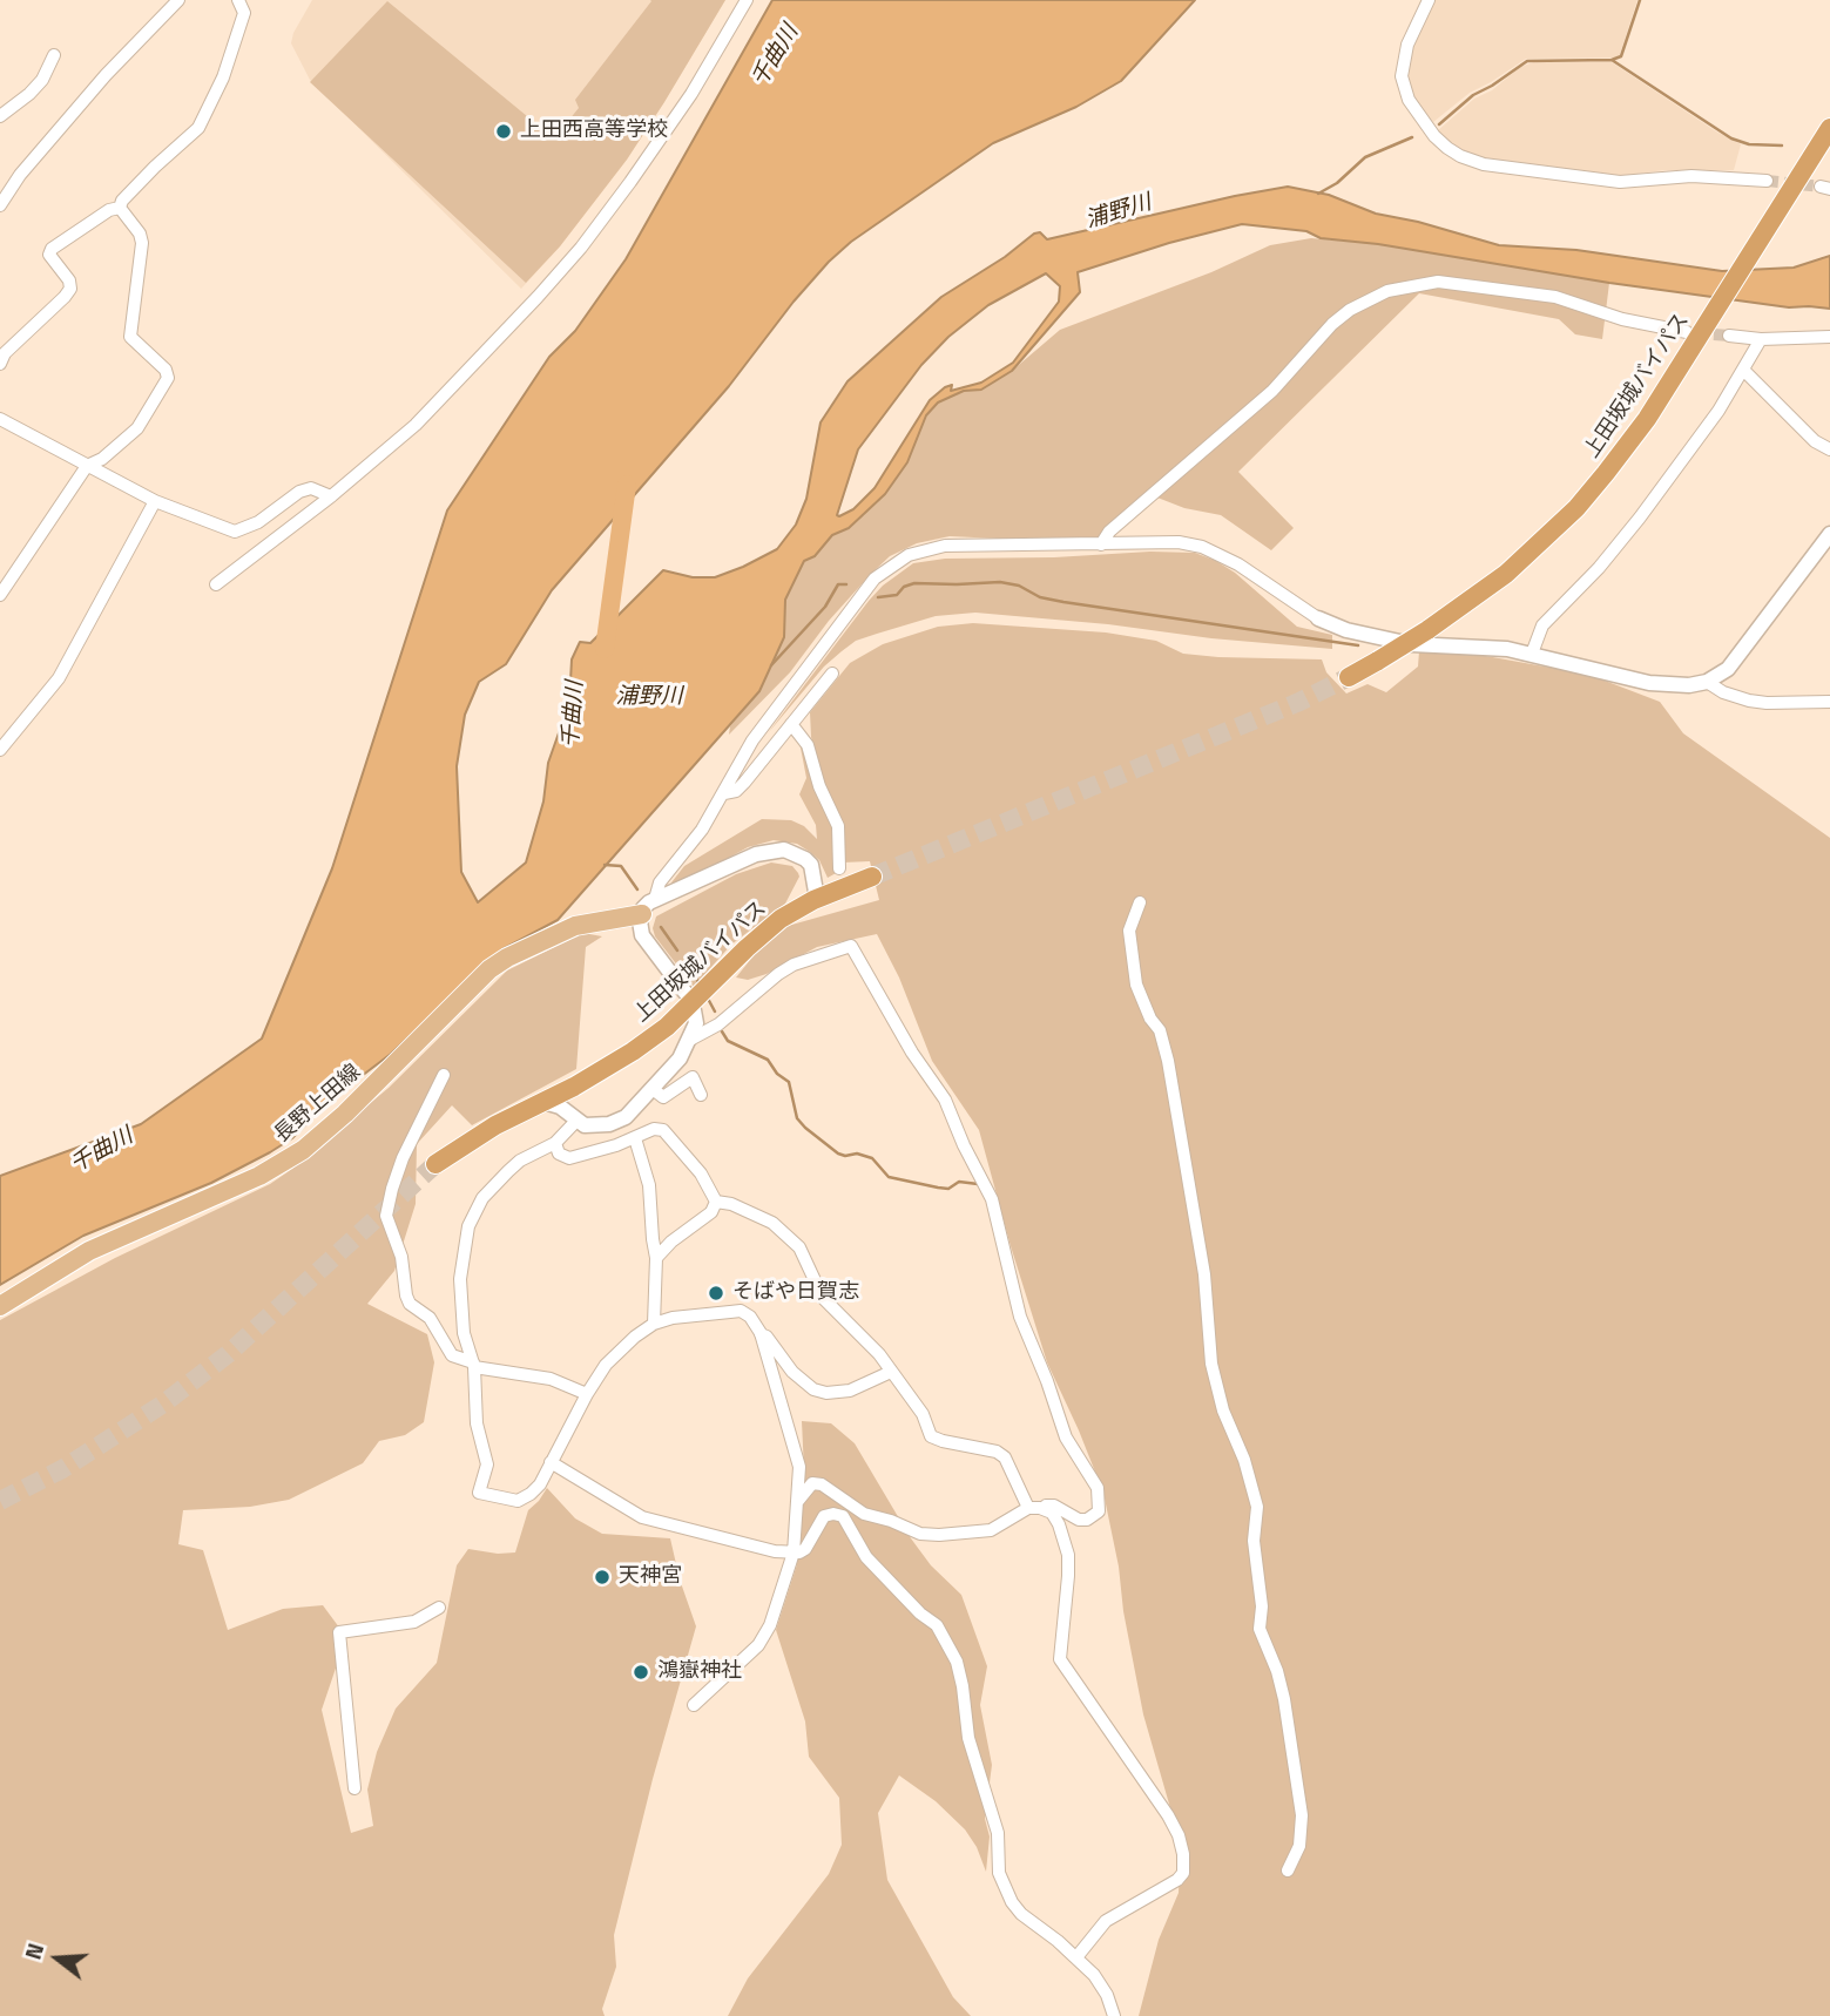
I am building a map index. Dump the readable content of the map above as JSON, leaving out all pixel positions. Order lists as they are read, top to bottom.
{
  "streets": {
    "highway": ["上田坂城バイパス"],
    "main road": ["長野上田線"]
  },
  "water": ["千曲川", "浦野川"],
  "places": [
    "上田西高等学校",
    "そばや日賀志",
    "天神宮",
    "鴻嶽神社"
  ],
  "north": "left"
}
